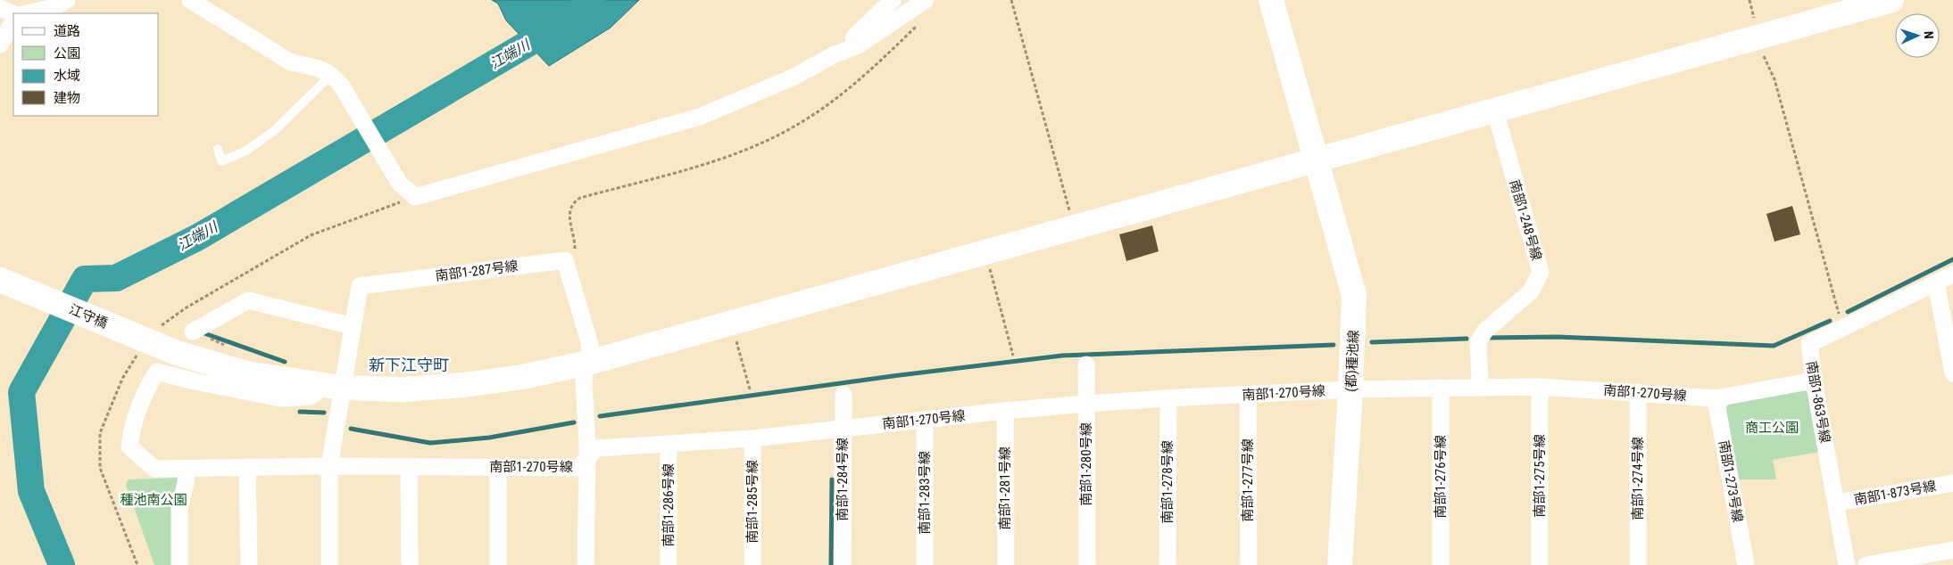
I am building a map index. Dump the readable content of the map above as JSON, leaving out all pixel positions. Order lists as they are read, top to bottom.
{
  "streets": {
    "street": [
      "南部1-248号線",
      "南部1-287号線",
      "江守橋",
      "(都)種池線",
      "南部1-270号線",
      "南部1-863号線",
      "南部1-280号線",
      "南部1-275号線",
      "南部1-276号線",
      "南部1-274号線",
      "南部1-284号線",
      "南部1-277号線",
      "南部1-273号線",
      "南部1-278号線",
      "南部1-281号線",
      "南部1-283号線",
      "南部1-873号線",
      "南部1-285号線",
      "南部1-286号線"
    ]
  },
  "crossings": [
    ["南部1-248号線", "江守橋"],
    ["南部1-248号線", "南部1-270号線"],
    ["南部1-287号線", "江守橋"],
    ["南部1-287号線", "南部1-270号線"],
    ["江守橋", "(都)種池線"],
    ["江守橋", "南部1-270号線"],
    ["(都)種池線", "南部1-270号線"],
    ["南部1-270号線", "南部1-863号線"],
    ["南部1-270号線", "南部1-280号線"],
    ["南部1-270号線", "南部1-275号線"],
    ["南部1-270号線", "南部1-276号線"],
    ["南部1-270号線", "南部1-274号線"],
    ["南部1-270号線", "南部1-284号線"],
    ["南部1-270号線", "南部1-277号線"],
    ["南部1-270号線", "南部1-273号線"],
    ["南部1-270号線", "南部1-278号線"],
    ["南部1-270号線", "南部1-281号線"],
    ["南部1-270号線", "南部1-283号線"],
    ["南部1-270号線", "南部1-285号線"],
    ["南部1-270号線", "南部1-286号線"],
    ["南部1-863号線", "南部1-873号線"]
  ],
  "districts": ["新下江守町"],
  "water": ["江端川"],
  "parks": ["商工公園", "種池南公園"],
  "legend": [
    "道路",
    "公園",
    "水域",
    "建物"
  ],
  "north": "right"
}
